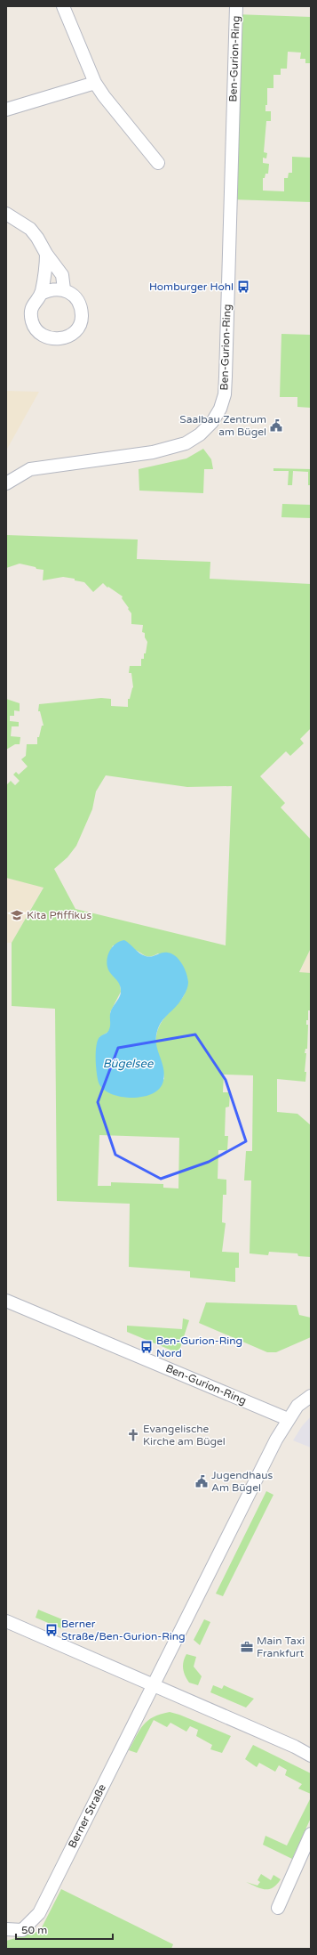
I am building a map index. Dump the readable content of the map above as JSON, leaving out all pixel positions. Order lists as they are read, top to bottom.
{
  "streets": {
    "street": ["Ben-Gurion-Ring", "Berner Straße"]
  },
  "water": ["Bügelsee"],
  "places": {
    "bus stop": ["Homburger Hohl", "Ben-Gurion-Ring Nord", "Berner Straße/Ben-Gurion-Ring"],
    "public building": ["Saalbau Zentrum am Bügel", "Jugendhaus Am Bügel"],
    "school or university": ["Kita Pfiffikus"],
    "church": ["Evangelische Kirche am Bügel"],
    "office": ["Main Taxi Frankfurt"]
  },
  "scale_bar": "50 m"
}
